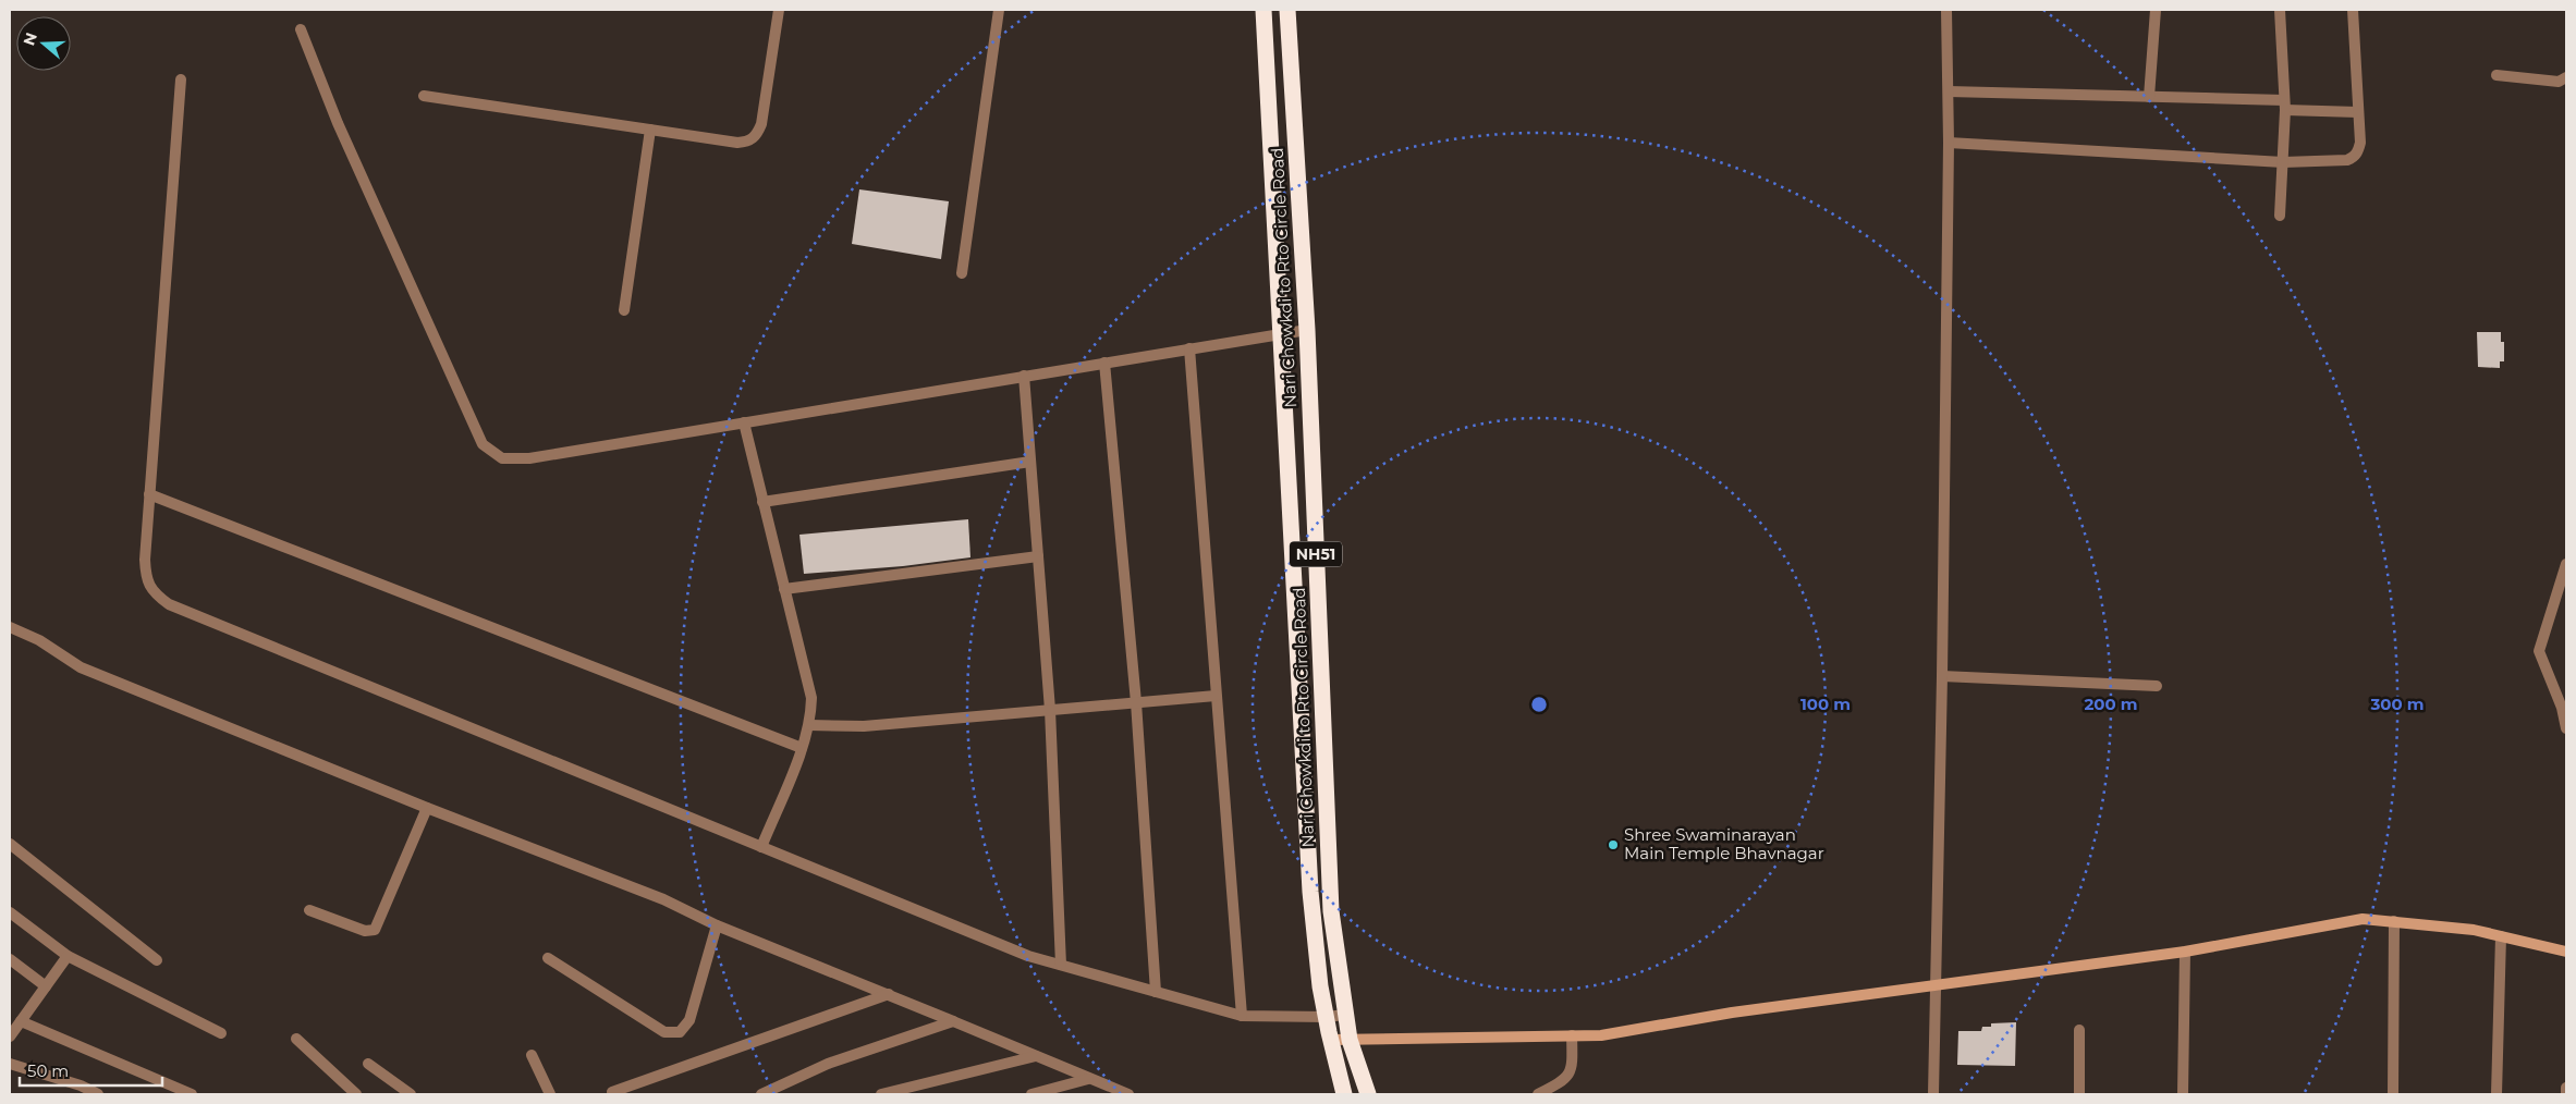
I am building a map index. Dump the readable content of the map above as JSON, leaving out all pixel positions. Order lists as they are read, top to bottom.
{
  "streets": {
    "highway": ["Nari Chowkdi to Rto Circle Road", "NH51"]
  },
  "places": ["Shree Swaminarayan Main Temple Bhavnagar"],
  "scale_bar": "50 m",
  "north": "left",
  "rings": ["100 m", "200 m", "300 m"]
}
